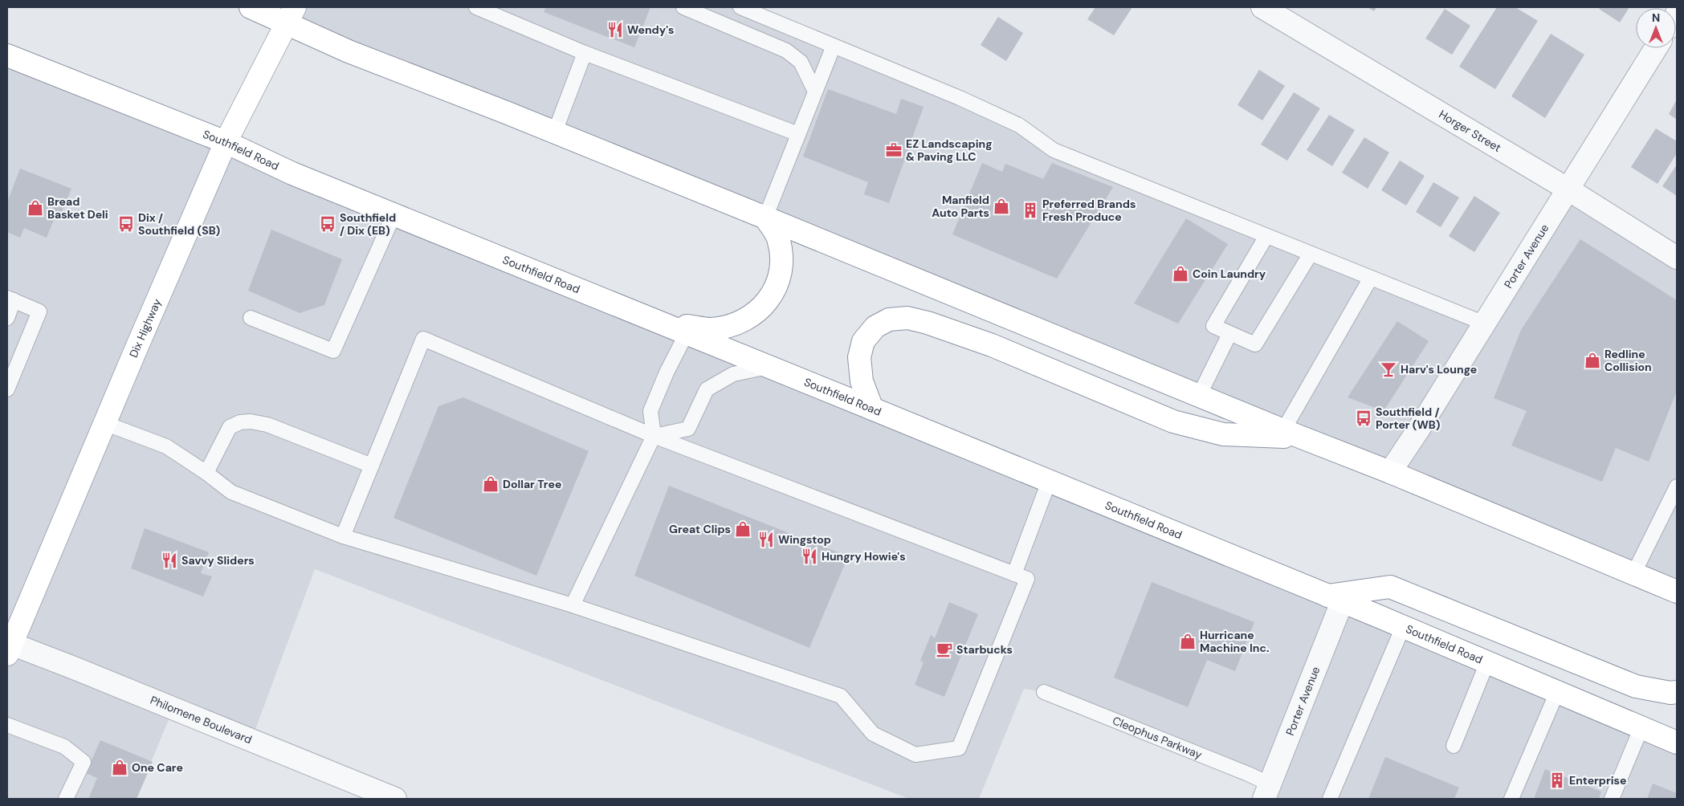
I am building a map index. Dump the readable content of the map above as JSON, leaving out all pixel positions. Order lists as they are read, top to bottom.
{
  "streets": {
    "main road": ["Southfield Road", "Dix Highway"],
    "street": ["Horger Street", "Porter Avenue", "Philomene Boulevard"],
    "lane": ["Cleophus Parkway"]
  },
  "crossings": [
    ["Horger Street", "Porter Avenue"],
    ["Southfield Road", "Porter Avenue"],
    ["Southfield Road", "Dix Highway"],
    ["Porter Avenue", "Cleophus Parkway"],
    ["Dix Highway", "Philomene Boulevard"]
  ],
  "places": {
    "restaurant": [
      "Wendy's",
      "Wingstop",
      "Hungry Howie's",
      "Savvy Sliders"
    ],
    "office": ["EZ Landscaping & Paving LLC"],
    "shop": [
      "Manfield Auto Parts",
      "Bread Basket Deli",
      "Coin Laundry",
      "Redline Collision",
      "Dollar Tree",
      "Great Clips",
      "Hurricane Machine Inc.",
      "One Care"
    ],
    "building": ["Preferred Brands Fresh Produce", "Enterprise"],
    "bus stop": ["Dix / Southfield (SB)", "Southfield / Dix (EB)", "Southfield / Porter (WB)"],
    "bar": ["Harv's Lounge"],
    "cafe": ["Starbucks"]
  },
  "north": "top"
}
